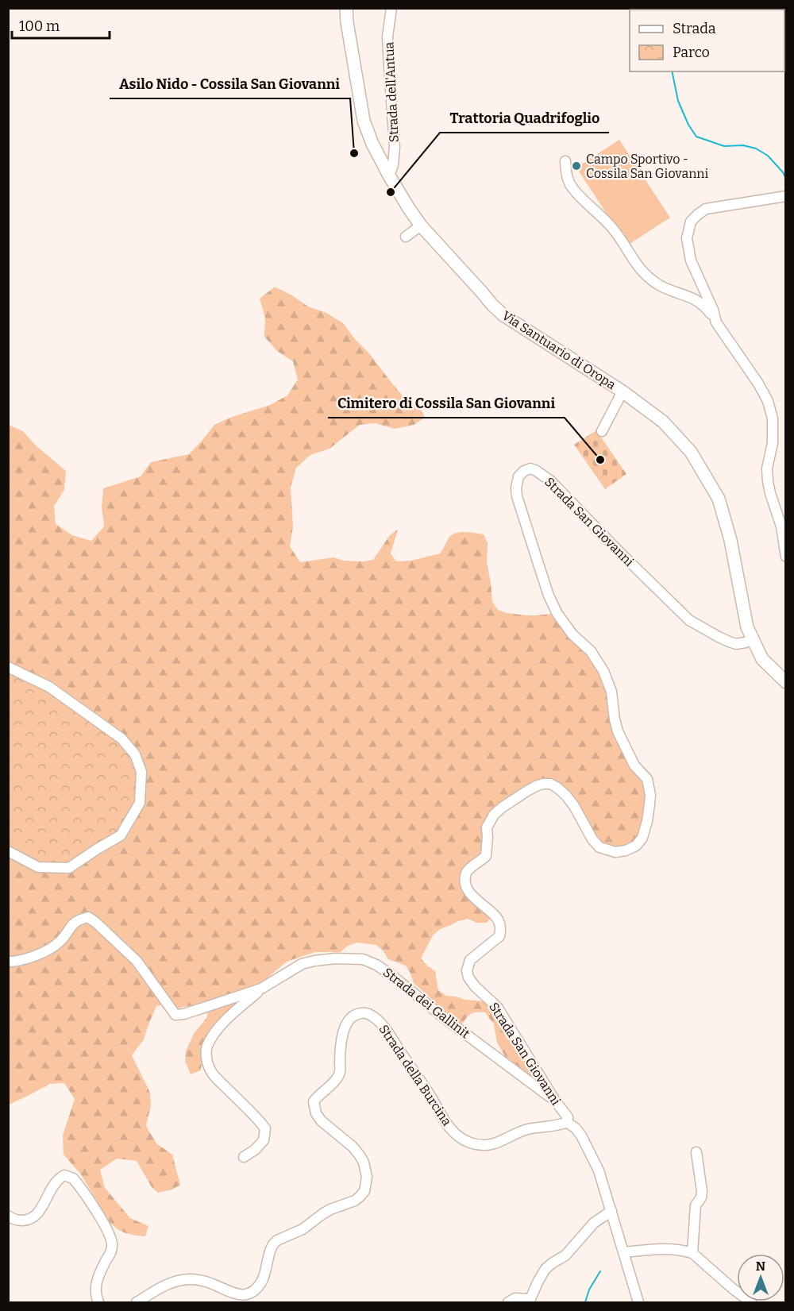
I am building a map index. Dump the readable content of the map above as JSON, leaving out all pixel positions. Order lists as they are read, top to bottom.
{
  "streets": {
    "main road": ["Via Santuario di Oropa"],
    "street": [
      "Strada dell'Antua",
      "Strada San Giovanni",
      "Strada dei Gallinit",
      "Strada della Burcina"
    ]
  },
  "crossings": [
    ["Strada dell'Antua", "Via Santuario di Oropa"],
    ["Via Santuario di Oropa", "Strada San Giovanni"],
    ["Strada San Giovanni", "Strada dei Gallinit"],
    ["Strada San Giovanni", "Strada della Burcina"]
  ],
  "places": [
    "Asilo Nido - Cossila San Giovanni",
    "Campo Sportivo - Cossila San Giovanni",
    "Trattoria Quadrifoglio",
    "Cimitero di Cossila San Giovanni"
  ],
  "legend": ["Strada", "Parco"],
  "scale_bar": "100 m",
  "north": "top"
}
